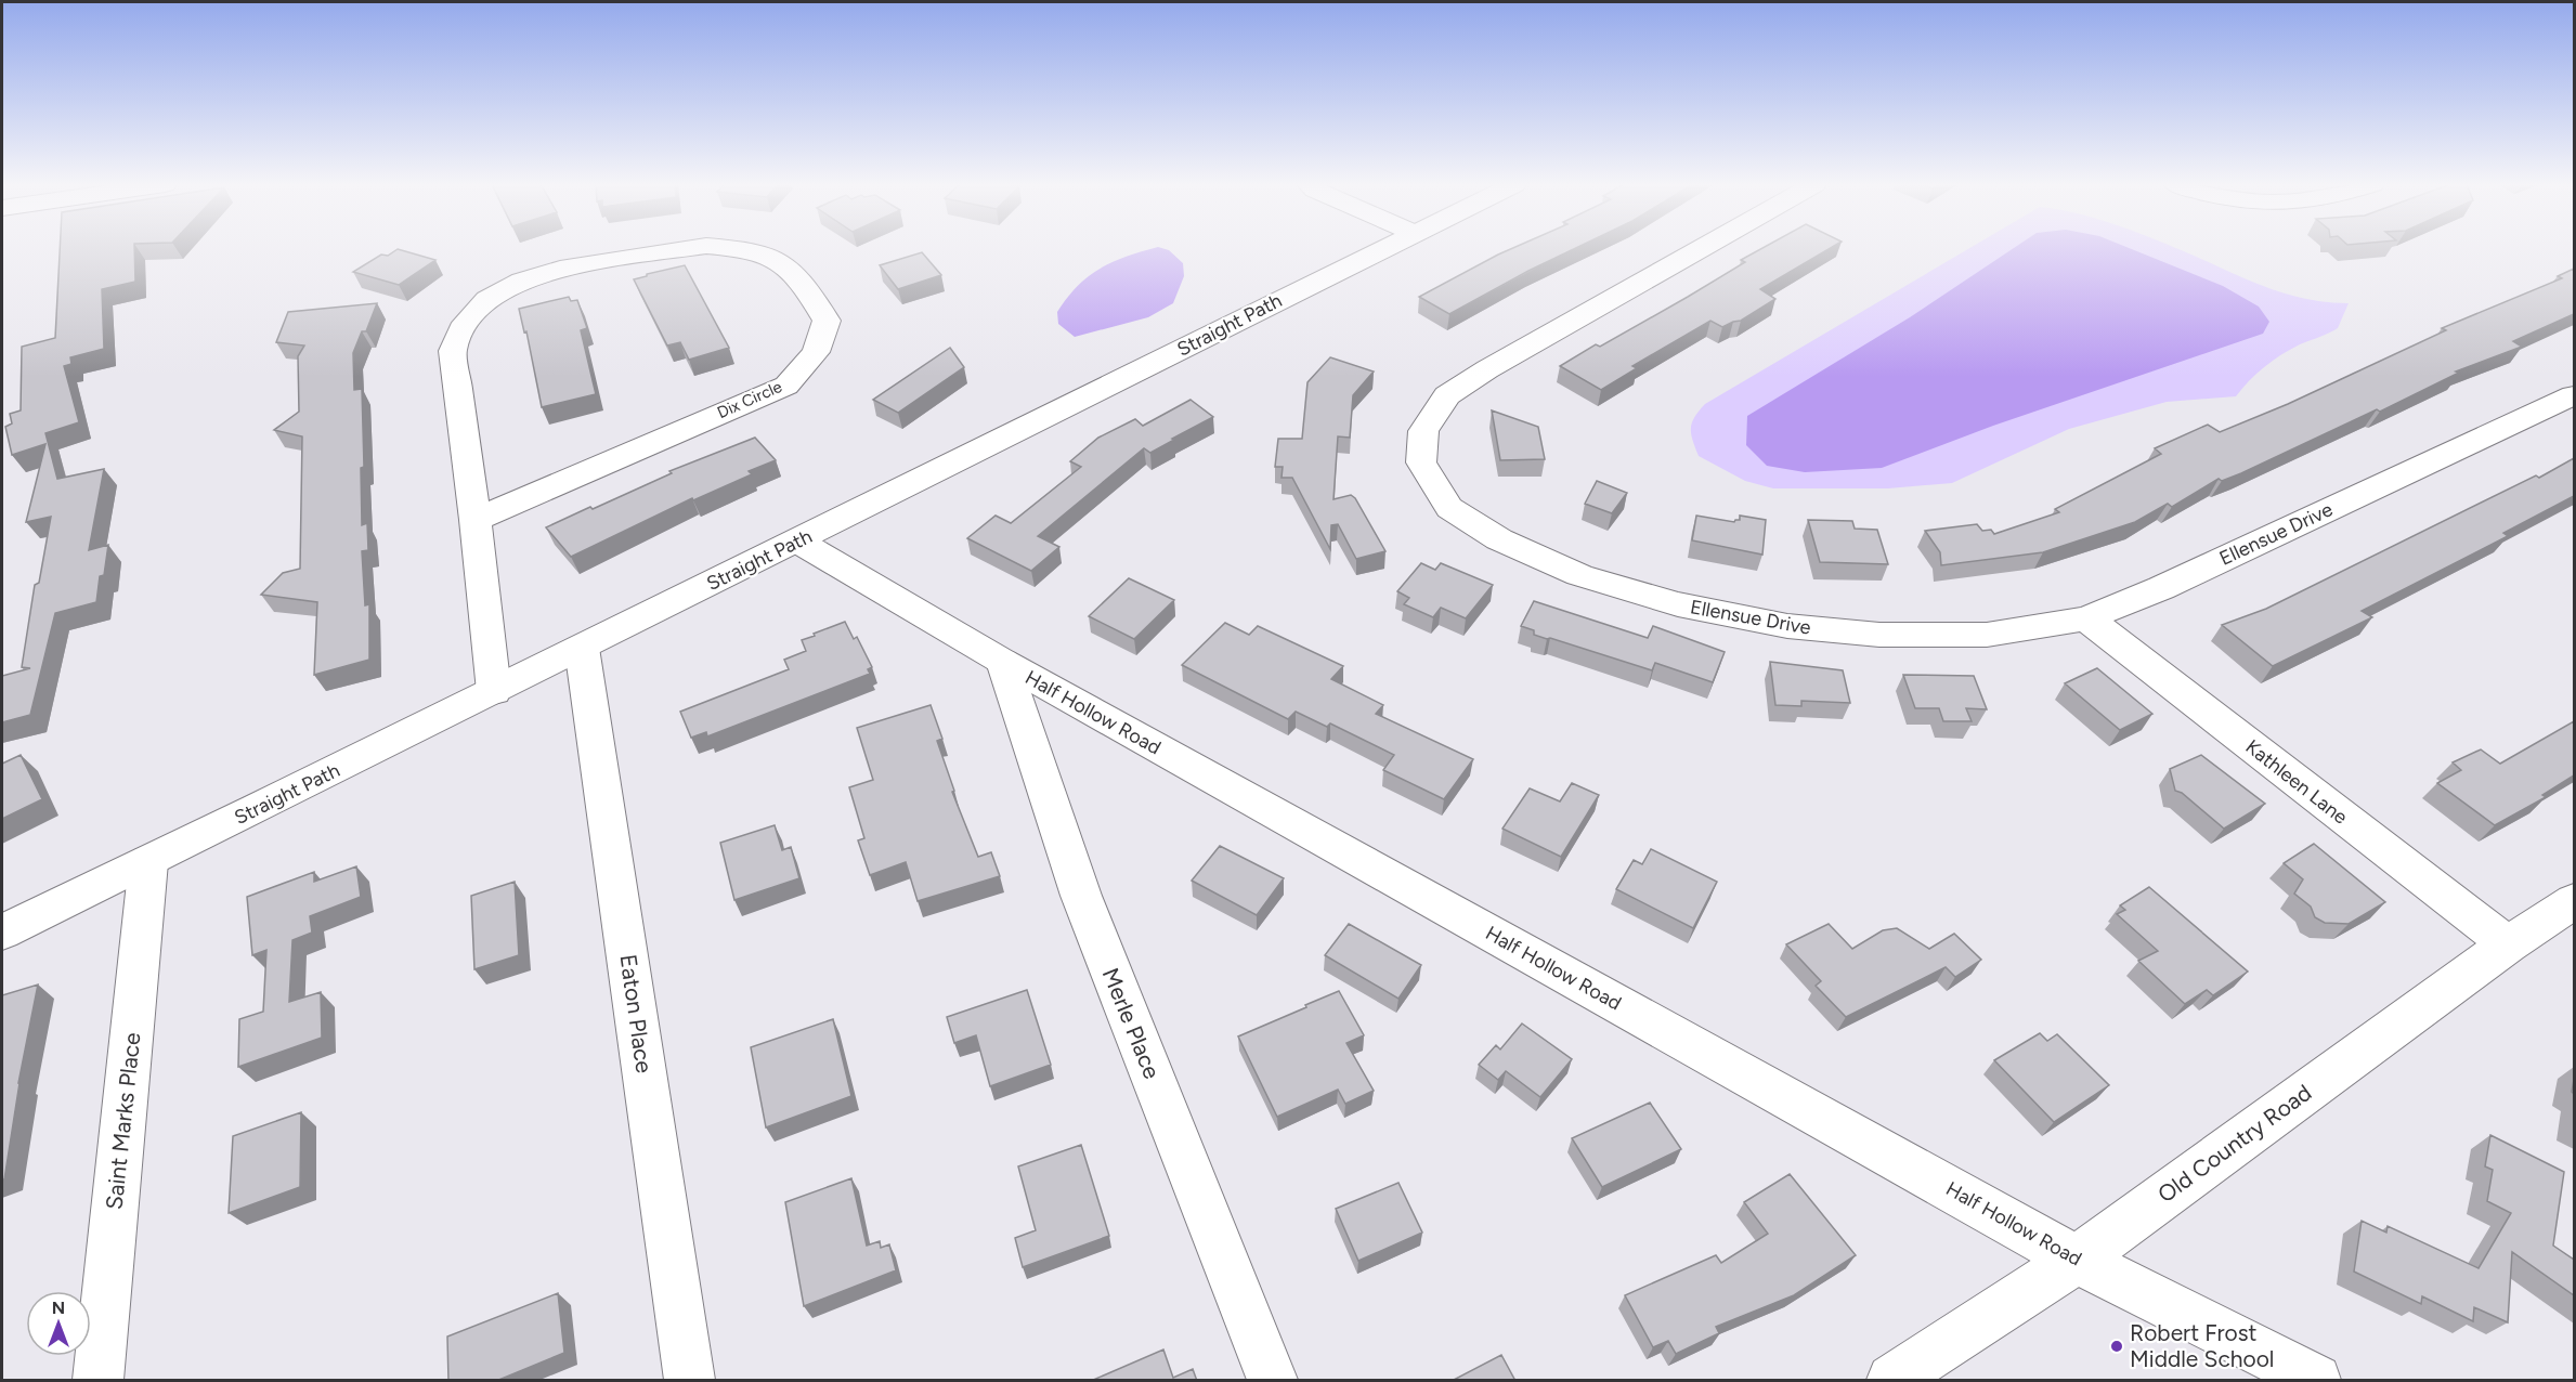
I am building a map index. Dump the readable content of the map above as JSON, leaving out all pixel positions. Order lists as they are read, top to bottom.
{
  "streets": {
    "street": [
      "Straight Path",
      "Dix Circle",
      "Ellensue Drive",
      "Half Hollow Road",
      "Kathleen Lane",
      "Eaton Place",
      "Merle Place",
      "Saint Marks Place",
      "Old Country Road"
    ]
  },
  "crossings": [
    ["Straight Path", "Dix Circle"],
    ["Straight Path", "Half Hollow Road"],
    ["Straight Path", "Eaton Place"],
    ["Straight Path", "Saint Marks Place"],
    ["Ellensue Drive", "Kathleen Lane"],
    ["Half Hollow Road", "Merle Place"],
    ["Half Hollow Road", "Old Country Road"],
    ["Kathleen Lane", "Old Country Road"]
  ],
  "places": ["Robert Frost Middle School"],
  "north": "top"
}
